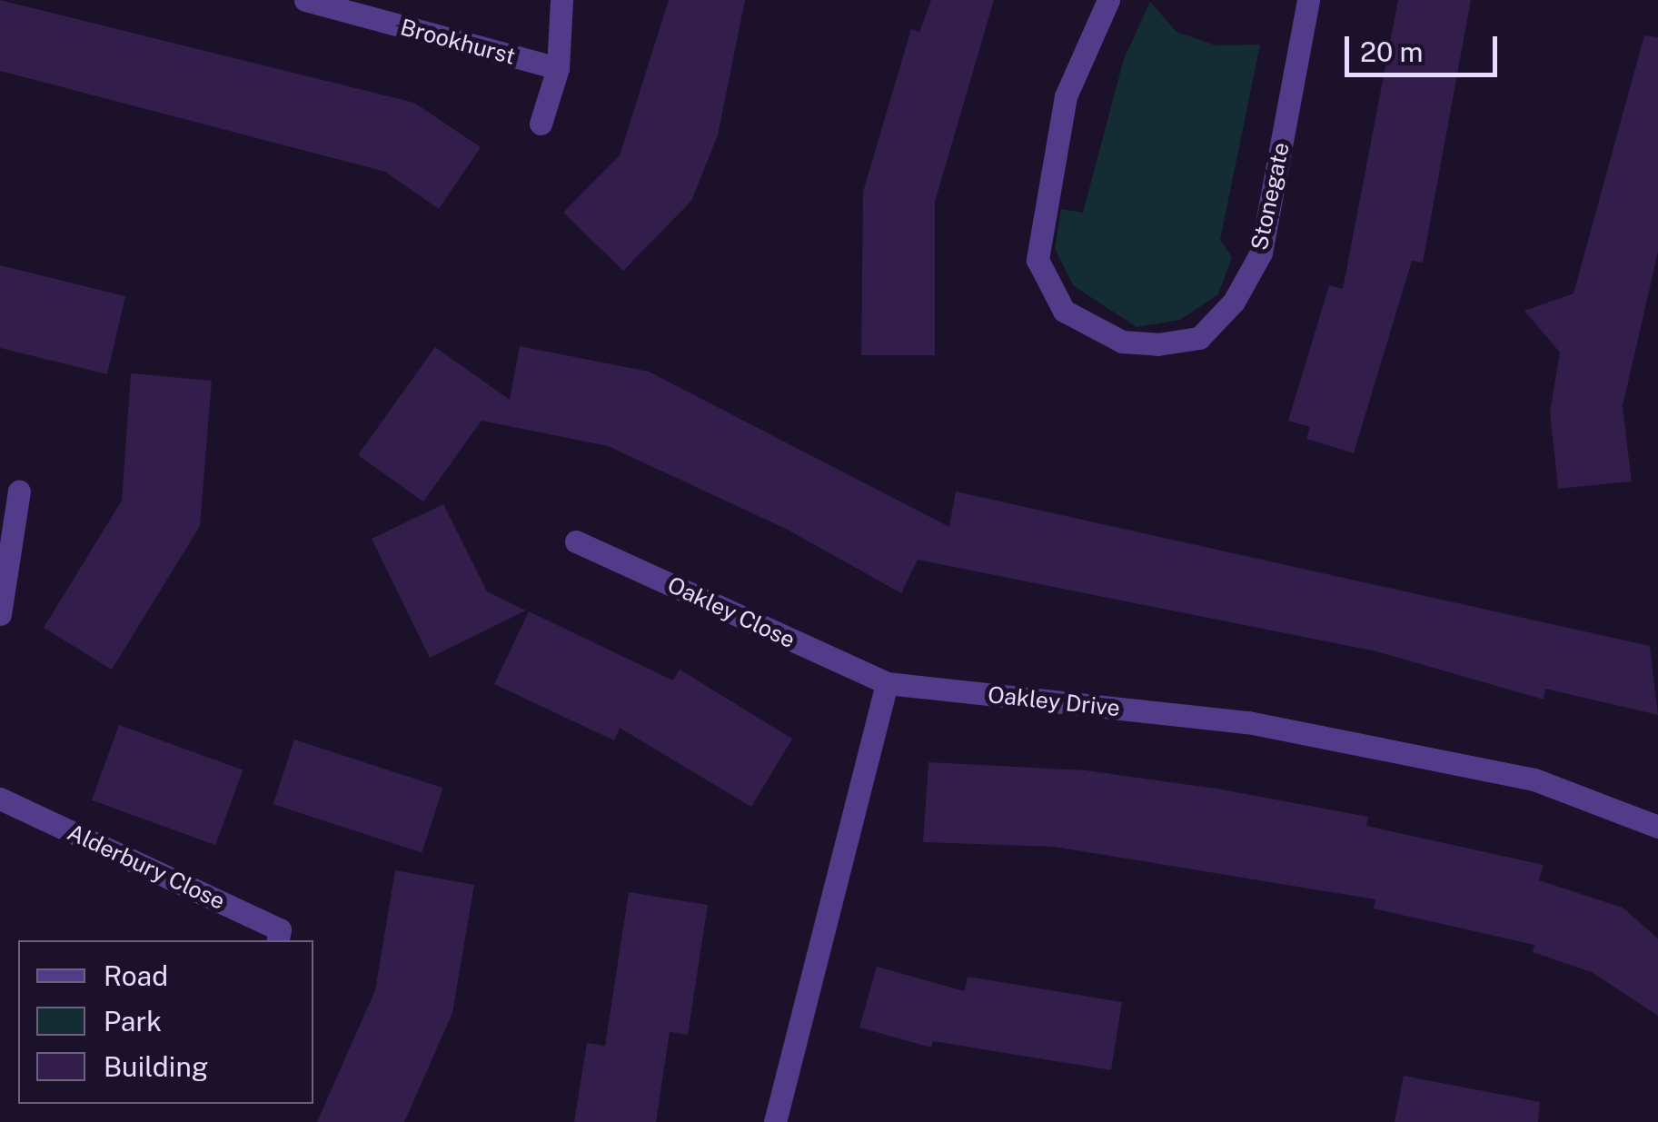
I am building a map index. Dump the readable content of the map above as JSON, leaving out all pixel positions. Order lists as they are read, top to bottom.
{
  "streets": {
    "street": [
      "Brookhurst",
      "Stonegate",
      "Oakley Close",
      "Oakley Drive",
      "Alderbury Close"
    ]
  },
  "crossings": [
    ["Oakley Close", "Oakley Drive"]
  ],
  "legend": ["Road", "Park", "Building"],
  "scale_bar": "20 m"
}
